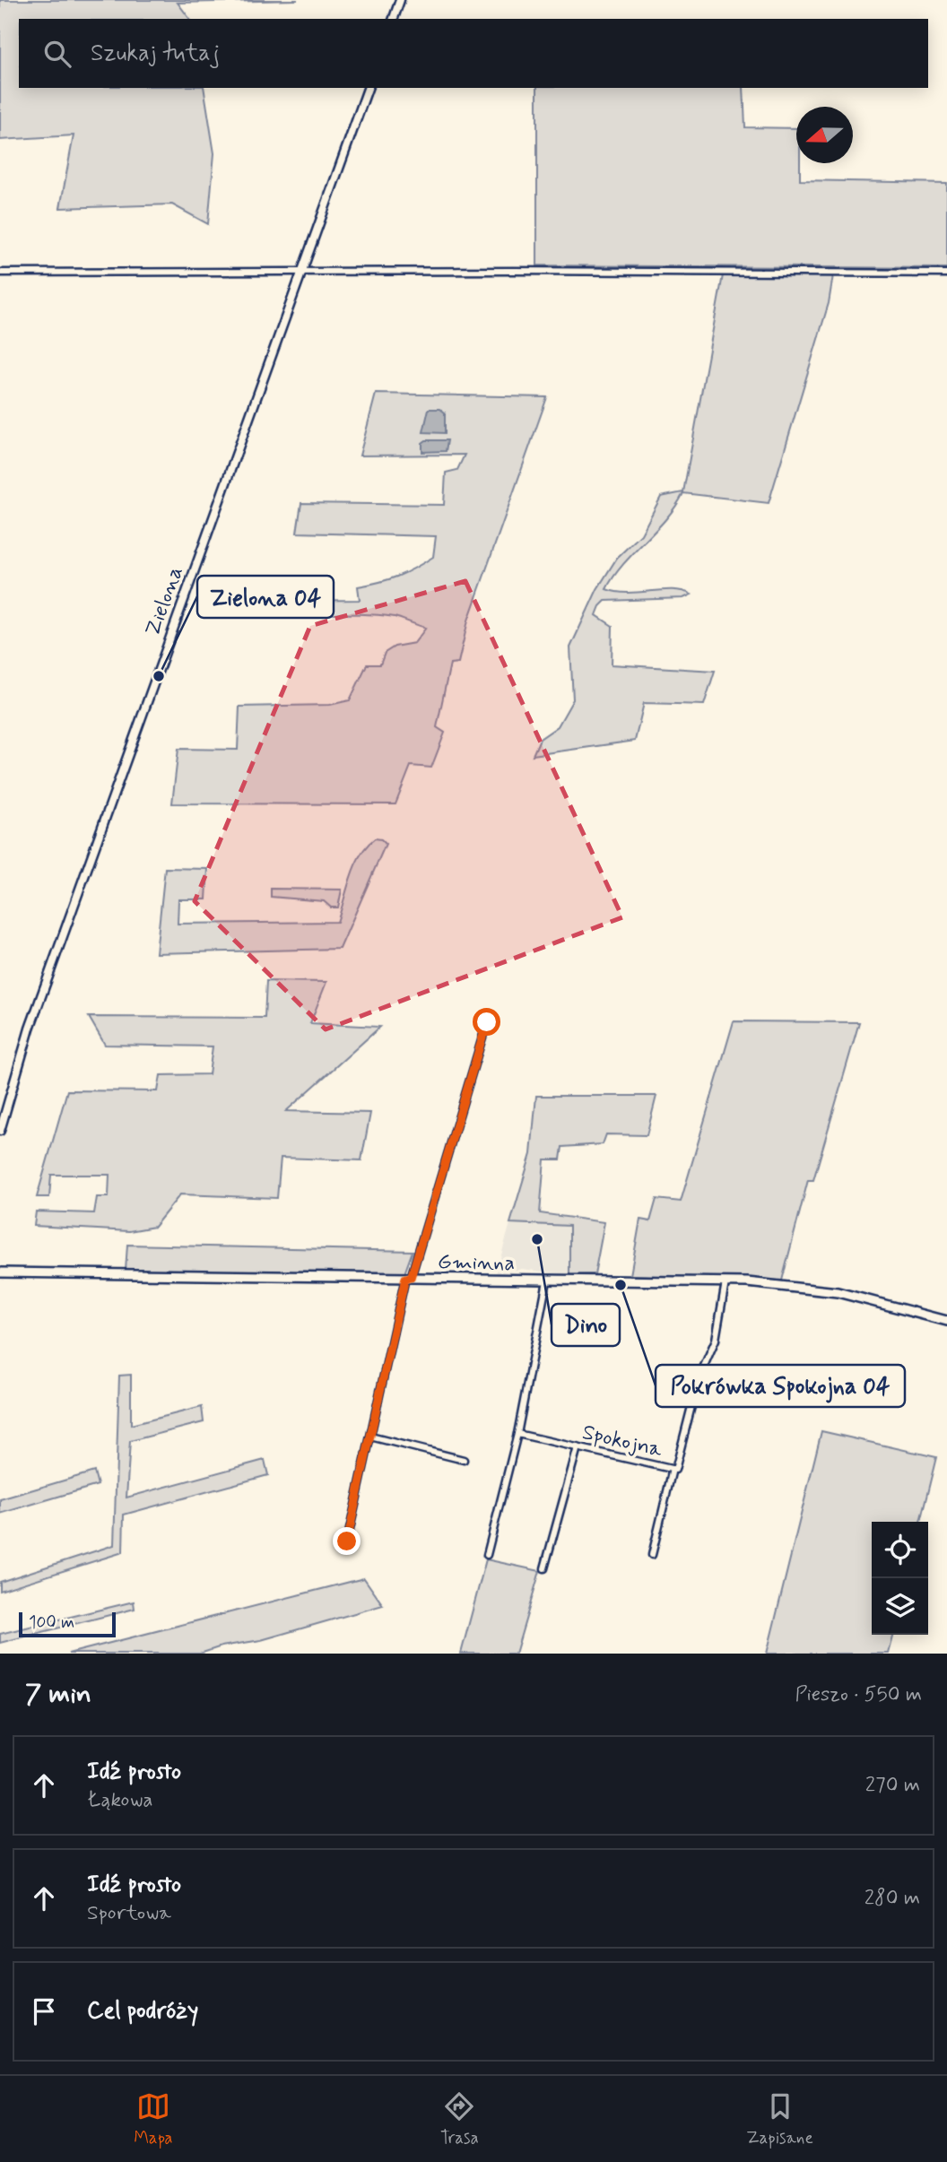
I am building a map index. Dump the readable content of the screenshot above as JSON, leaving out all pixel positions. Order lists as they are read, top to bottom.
{
  "streets": {
    "main road": ["Gminna"],
    "street": ["Zielona", "Spokojna"]
  },
  "crossings": [
    ["Gminna", "Spokojna"]
  ],
  "places": ["Zielona 04", "Dino", "Pokrówka Spokojna 04"],
  "scale_bar": "100 m",
  "north": "left",
  "page": {
    "search": "Szukaj tutaj",
    "scale": "100 m",
    "heading": ["7 min", "Pieszo · 550 m"],
    "list": [
      ["Idź prosto", "Łąkowa", "270 m"],
      ["Idź prosto", "Sportowa", "280 m"],
      "Cel podróży"
    ],
    "nav": ["Mapa", "Trasa", "Zapisane"]
  }
}
